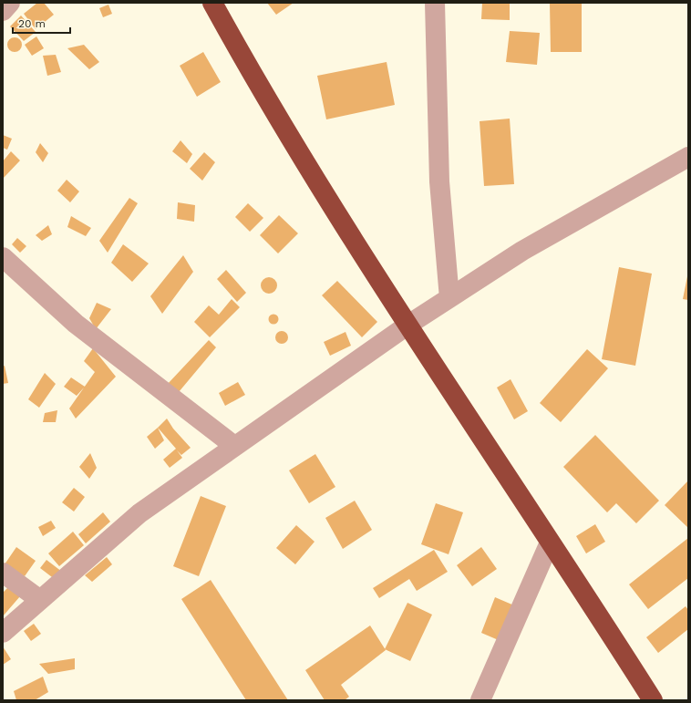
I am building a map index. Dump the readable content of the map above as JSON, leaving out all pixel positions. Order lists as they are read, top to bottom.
{
  "scale_bar": "20 m"
}
